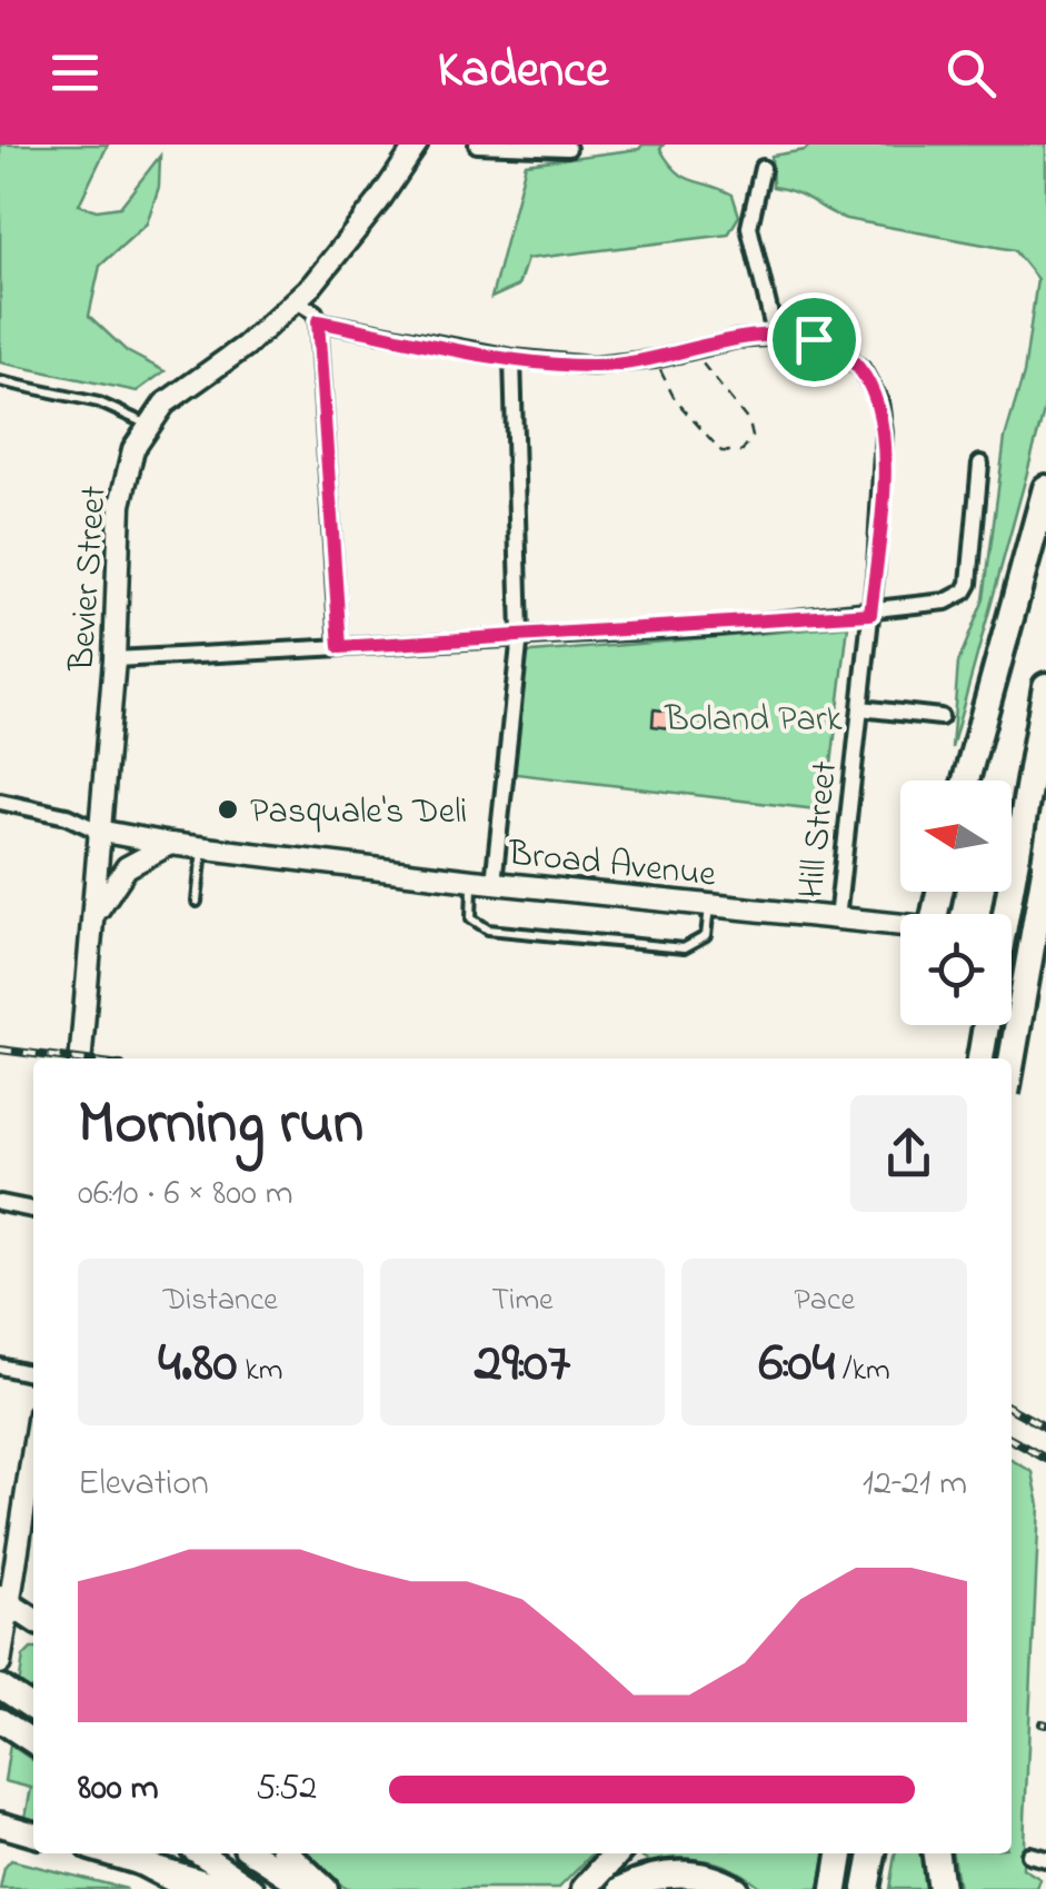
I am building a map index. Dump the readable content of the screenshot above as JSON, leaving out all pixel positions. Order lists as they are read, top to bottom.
{
  "streets": {
    "main road": ["Bevier Street", "Broad Avenue"],
    "street": ["Hill Street"]
  },
  "crossings": [
    ["Bevier Street", "Broad Avenue"],
    ["Hill Street", "Broad Avenue"]
  ],
  "parks": ["Boland Park"],
  "places": ["Pasquale's Deli"],
  "north": "left",
  "page": {
    "header": "Kadence",
    "heading": ["Morning run", "06:10 · 6 × 800 m"],
    "stats": [
      ["Distance", "4.80 km"],
      ["Time", "29:07"],
      ["Pace", "6:04 /km"]
    ],
    "chart": ["Elevation", "12–21 m"],
    "list": [
      {
        "name": "800 m",
        "note": "5:52"
      }
    ]
  }
}
